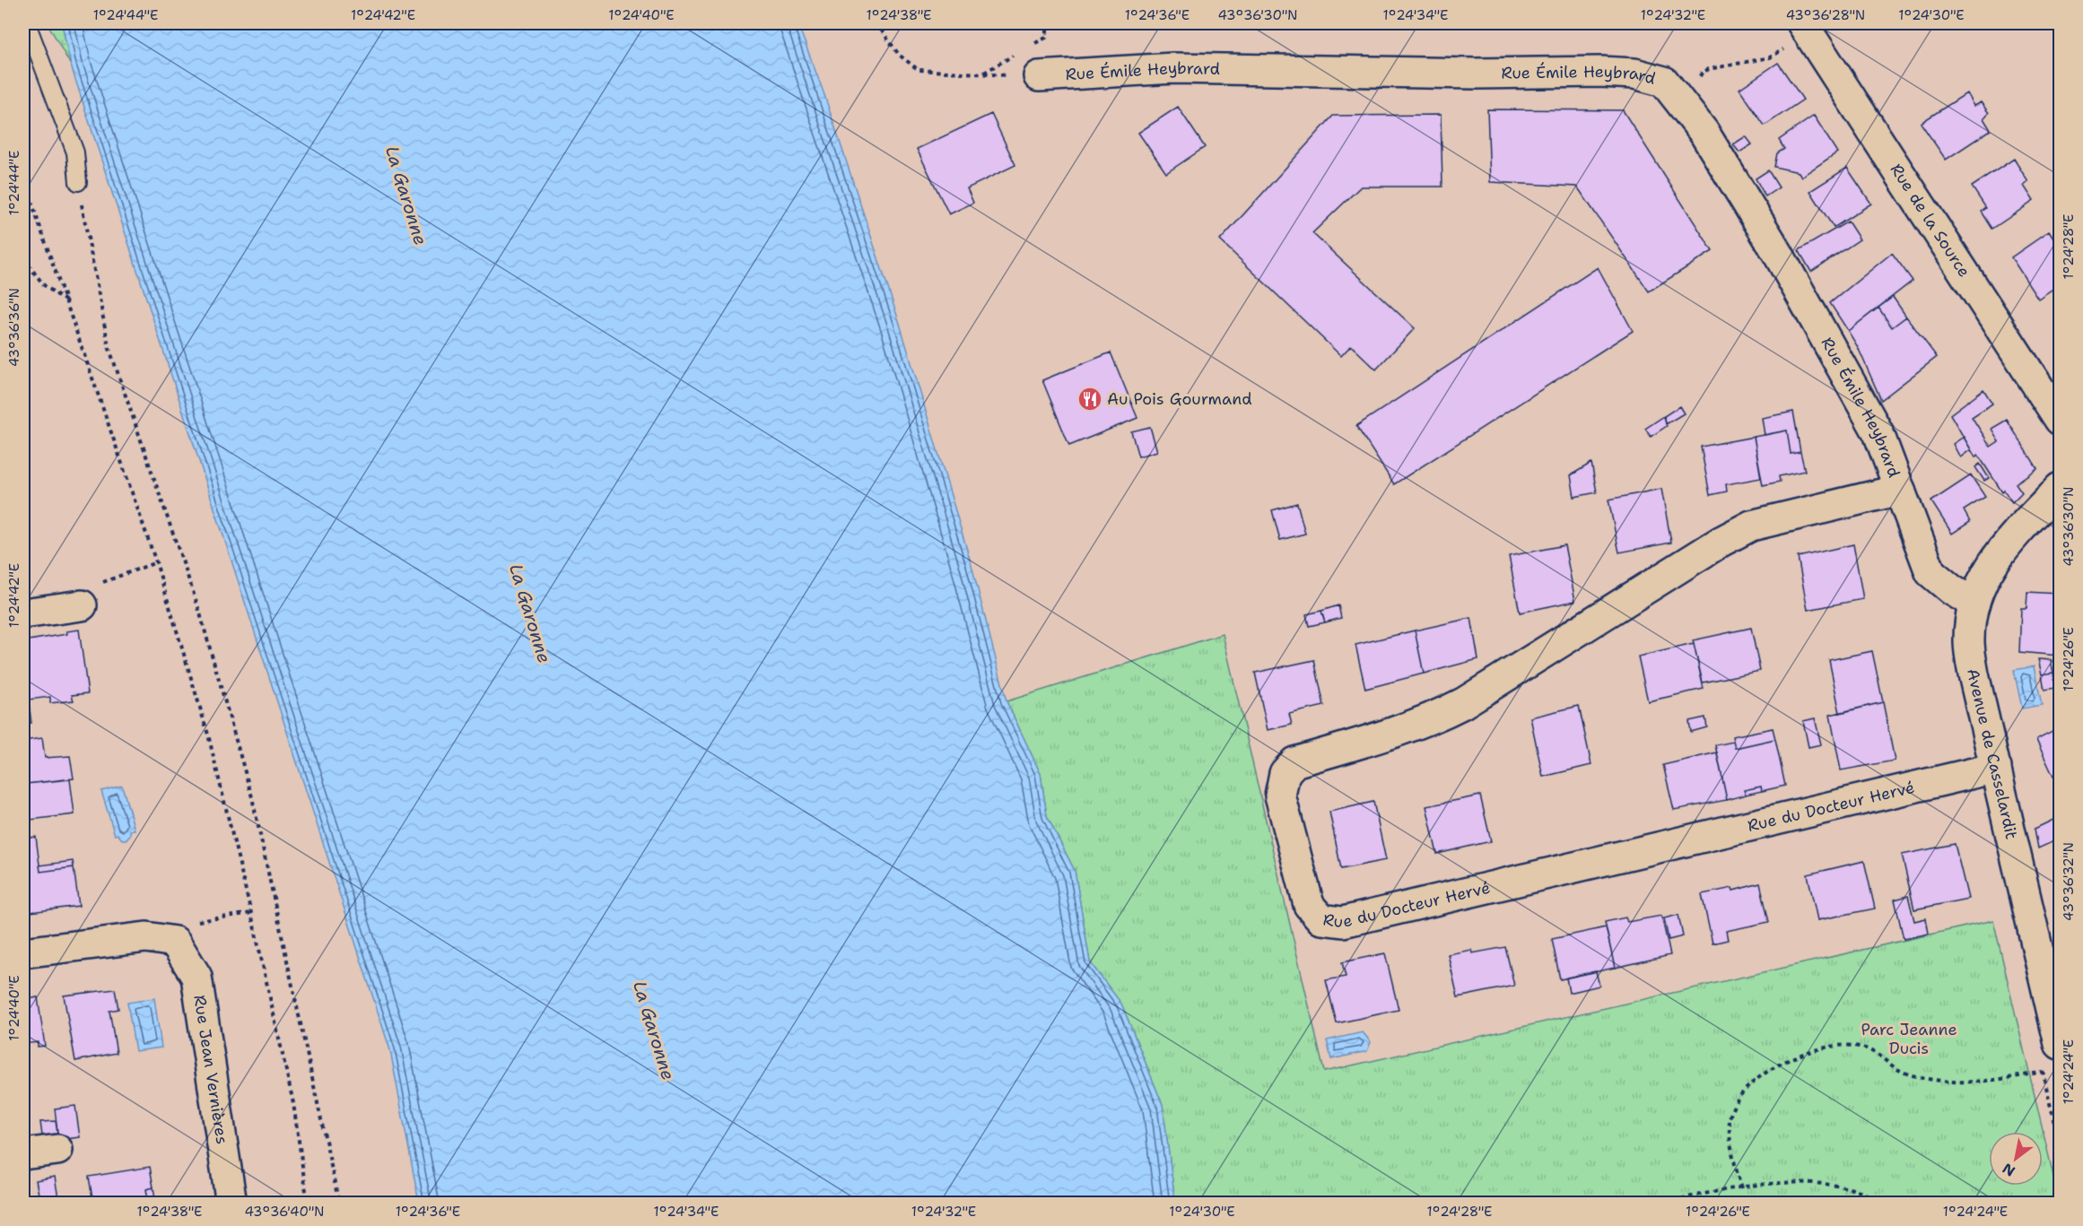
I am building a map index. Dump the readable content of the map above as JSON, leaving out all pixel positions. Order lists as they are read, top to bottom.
{
  "streets": {
    "street": [
      "Rue Émile Heybrard",
      "Rue de la Source",
      "Avenue de Casselardit",
      "Rue du Docteur Hervé",
      "Rue Jean Vernières"
    ]
  },
  "crossings": [
    ["Rue Émile Heybrard", "Avenue de Casselardit"],
    ["Rue Émile Heybrard", "Rue du Docteur Hervé"],
    ["Avenue de Casselardit", "Rue du Docteur Hervé"]
  ],
  "water": ["La Garonne"],
  "parks": ["Parc Jeanne Ducis"],
  "places": {
    "restaurant": ["Au Pois Gourmand"]
  },
  "north": "bottom left",
  "coordinates": [
    "1°24'44\"E",
    "1°24'42\"E",
    "1°24'40\"E",
    "1°24'38\"E",
    "1°24'36\"E",
    "43°36'30\"N",
    "1°24'34\"E",
    "1°24'32\"E",
    "43°36'28\"N",
    "1°24'30\"E",
    "1°24'28\"E",
    "43°36'36\"N",
    "1°24'26\"E",
    "43°36'32\"N",
    "1°24'24\"E",
    "43°36'40\"N"
  ]
}
